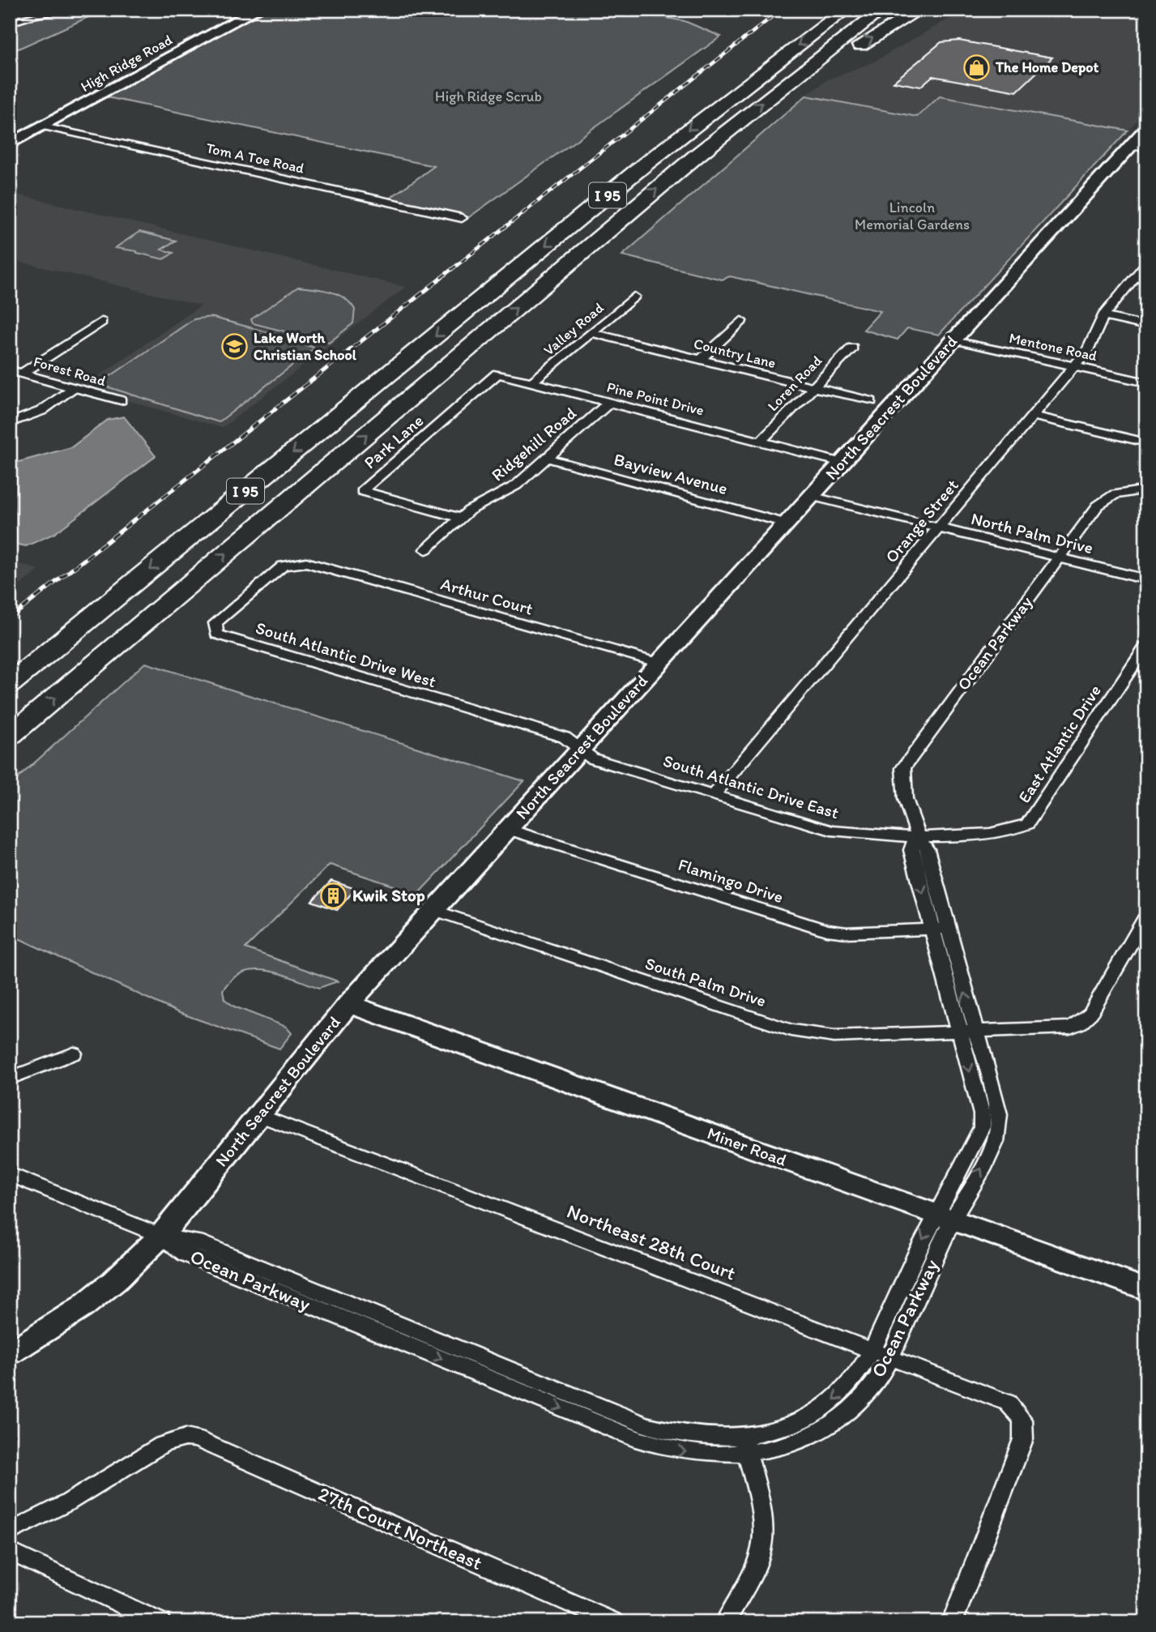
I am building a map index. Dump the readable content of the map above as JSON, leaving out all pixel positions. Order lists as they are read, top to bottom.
{
  "streets": {
    "highway": ["I 95"],
    "street": [
      "High Ridge Road",
      "Tom A Toe Road",
      "Valley Road",
      "Mentone Road",
      "Country Lane",
      "Forest Road",
      "Loren Road",
      "Pine Point Drive",
      "North Seacrest Boulevard",
      "Park Lane",
      "Ridgehill Road",
      "Bayview Avenue",
      "Orange Street",
      "North Palm Drive",
      "Arthur Court",
      "Ocean Parkway",
      "South Atlantic Drive West",
      "East Atlantic Drive",
      "South Atlantic Drive East",
      "Flamingo Drive",
      "South Palm Drive",
      "Miner Road",
      "Northeast 28th Court",
      "27th Court Northeast"
    ]
  },
  "crossings": [
    ["High Ridge Road", "Tom A Toe Road"],
    ["Valley Road", "Country Lane"],
    ["Valley Road", "Pine Point Drive"],
    ["Mentone Road", "North Seacrest Boulevard"],
    ["Mentone Road", "Orange Street"],
    ["Country Lane", "Loren Road"],
    ["Loren Road", "Pine Point Drive"],
    ["Pine Point Drive", "North Seacrest Boulevard"],
    ["Pine Point Drive", "Park Lane"],
    ["Pine Point Drive", "Ridgehill Road"],
    ["North Seacrest Boulevard", "Bayview Avenue"],
    ["North Seacrest Boulevard", "North Palm Drive"],
    ["North Seacrest Boulevard", "Arthur Court"],
    ["North Seacrest Boulevard", "Ocean Parkway"],
    ["North Seacrest Boulevard", "South Atlantic Drive West"],
    ["North Seacrest Boulevard", "South Atlantic Drive East"],
    ["North Seacrest Boulevard", "Flamingo Drive"],
    ["North Seacrest Boulevard", "South Palm Drive"],
    ["North Seacrest Boulevard", "Miner Road"],
    ["North Seacrest Boulevard", "Northeast 28th Court"],
    ["Park Lane", "Ridgehill Road"],
    ["Ridgehill Road", "Bayview Avenue"],
    ["Orange Street", "North Palm Drive"],
    ["Orange Street", "South Atlantic Drive East"],
    ["North Palm Drive", "Ocean Parkway"],
    ["Arthur Court", "South Atlantic Drive West"],
    ["Ocean Parkway", "East Atlantic Drive"],
    ["Ocean Parkway", "South Atlantic Drive East"],
    ["Ocean Parkway", "Flamingo Drive"],
    ["Ocean Parkway", "South Palm Drive"],
    ["Ocean Parkway", "Miner Road"],
    ["Ocean Parkway", "Northeast 28th Court"],
    ["South Atlantic Drive West", "South Atlantic Drive East"],
    ["East Atlantic Drive", "South Atlantic Drive East"]
  ],
  "parks": ["High Ridge Scrub", "Lincoln Memorial Gardens"],
  "places": {
    "shop": ["The Home Depot"],
    "school or university": ["Lake Worth Christian School"],
    "building": ["Kwik Stop"]
  }
}
